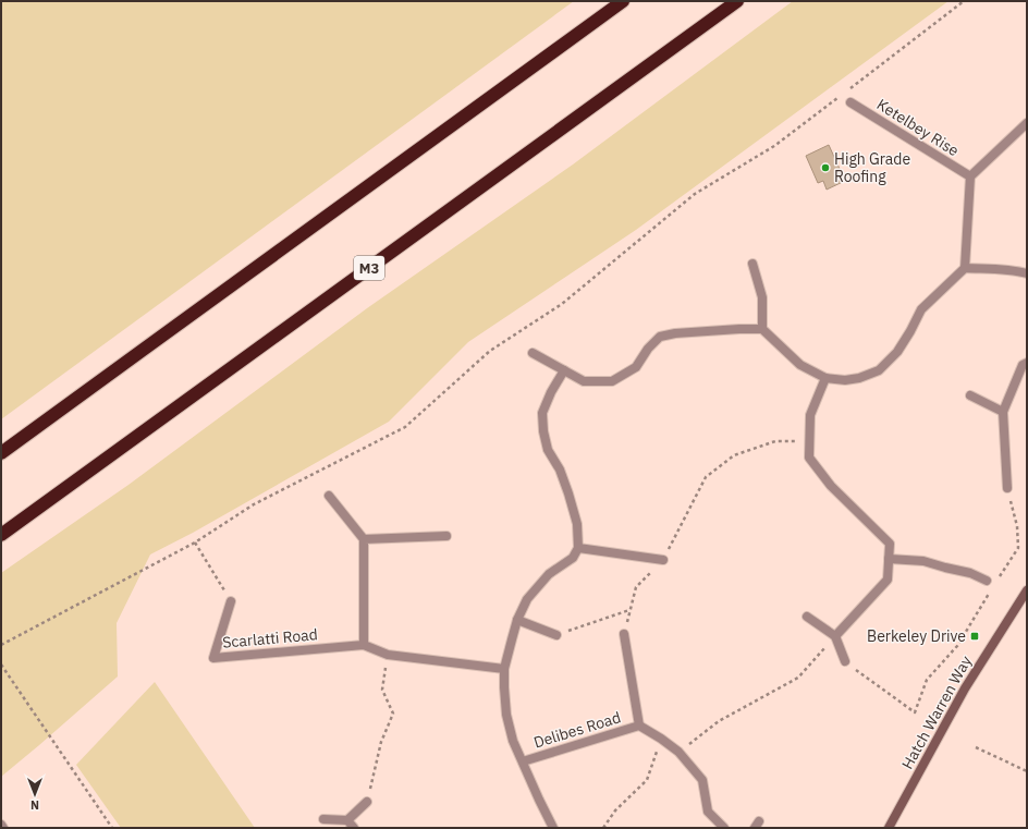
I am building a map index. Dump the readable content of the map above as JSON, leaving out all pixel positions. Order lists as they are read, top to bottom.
{
  "streets": {
    "highway": ["M3"],
    "street": [
      "Ketelbey Rise",
      "Scarlatti Road",
      "Hatch Warren Way",
      "Delibes Road"
    ]
  },
  "places": {
    "other": ["High Grade Roofing"],
    "transit": ["Berkeley Drive"]
  },
  "north": "bottom"
}
